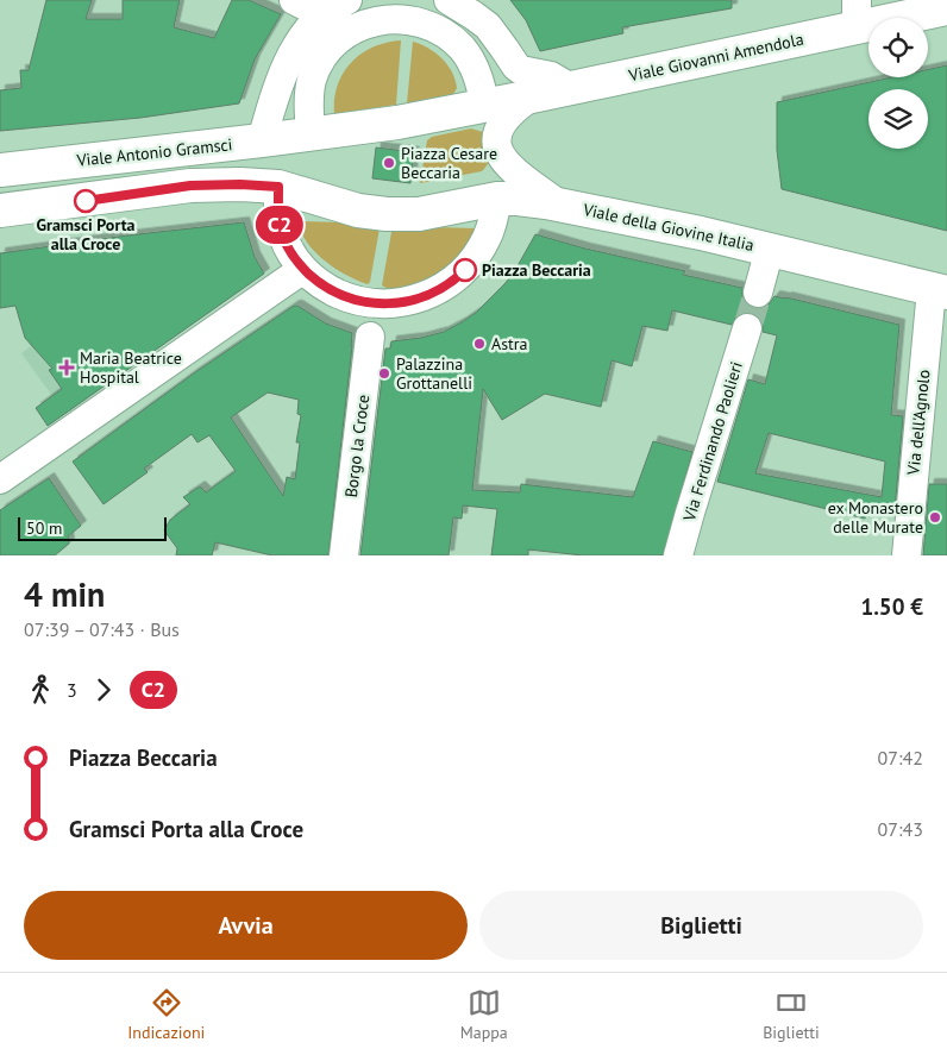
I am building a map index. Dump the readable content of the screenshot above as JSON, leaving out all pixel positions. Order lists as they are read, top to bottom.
{
  "streets": {
    "main road": ["Viale Giovanni Amendola", "Viale Antonio Gramsci", "Viale della Giovine Italia"],
    "street": ["Via dell'Agnolo", "Via Ferdinando Paolieri", "Borgo la Croce"]
  },
  "crossings": [
    ["Viale della Giovine Italia", "Via dell'Agnolo"]
  ],
  "places": {
    "other": [
      "Piazza Cesare Beccaria",
      "Gramsci Porta alla Croce",
      "Piazza Beccaria",
      "Astra",
      "Palazzina Grottanelli",
      "ex Monastero delle Murate"
    ],
    "health": ["Maria Beatrice Hospital"]
  },
  "lines": ["bus line C2"],
  "scale_bar": "50 m",
  "page": {
    "on_map": "C2",
    "scale": "50 m",
    "heading": ["4 min", "07:39 – 07:43 · Bus", "1.50 €"],
    "legs": ["3", "C2"],
    "list": [
      {
        "name": "Piazza Beccaria",
        "value": "07:42"
      },
      {
        "name": "Gramsci Porta alla Croce",
        "value": "07:43"
      }
    ],
    "buttons": ["Avvia", "Biglietti"],
    "tabs": ["Indicazioni", "Mappa", "Biglietti"]
  }
}
